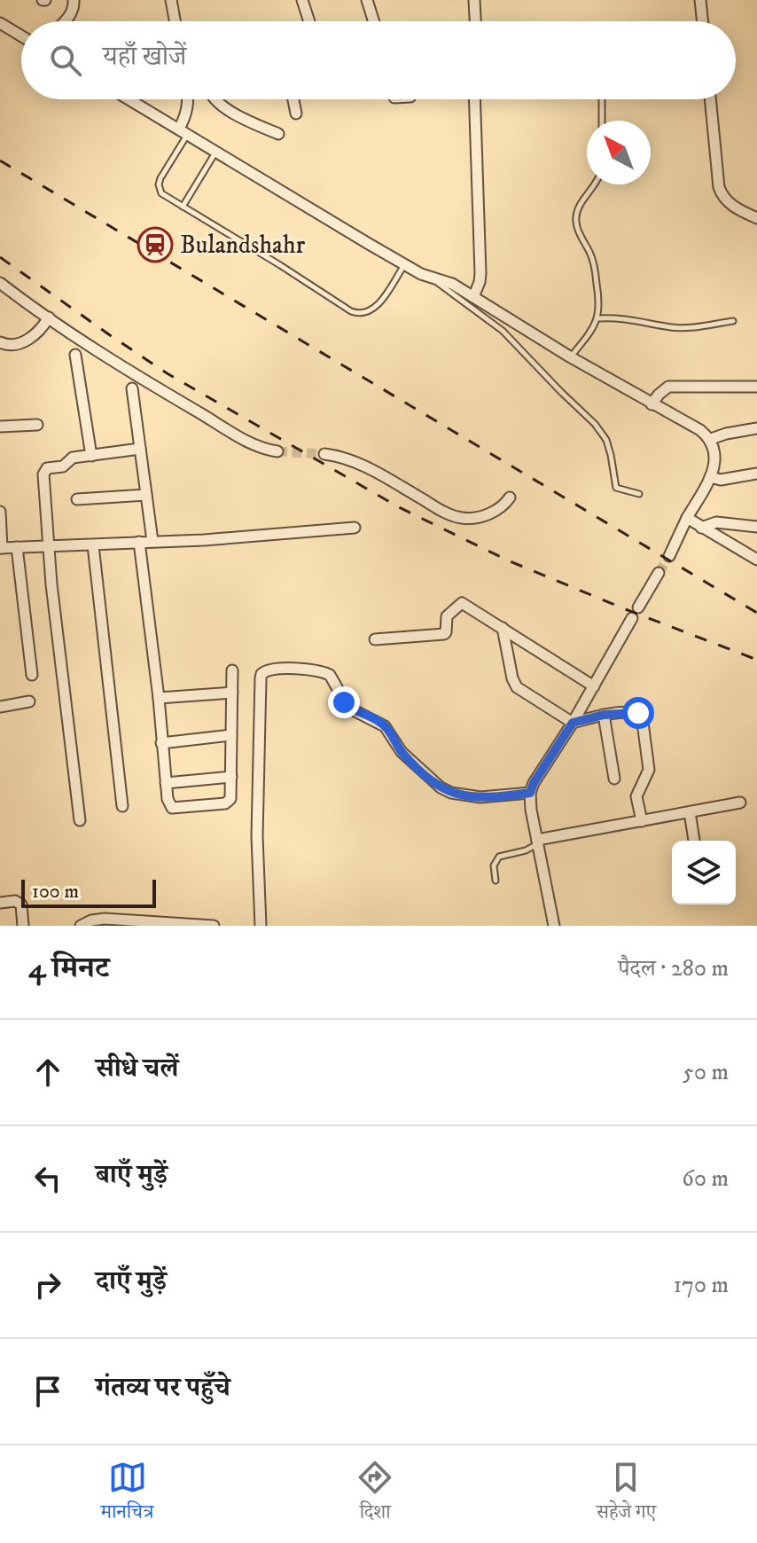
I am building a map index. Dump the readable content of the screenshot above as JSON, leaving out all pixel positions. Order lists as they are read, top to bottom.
{
  "places": {
    "station": ["Bulandshahr"]
  },
  "scale_bar": "100 m",
  "north": "top left",
  "page": {
    "search": "यहाँ खोजें",
    "scale": "100 m",
    "heading": ["4 मिनट", "पैदल · 280 m"],
    "list": [
      ["सीधे चलें", "50 m"],
      ["बाएँ मुड़ें", "60 m"],
      ["दाएँ मुड़ें", "170 m"],
      "गंतव्य पर पहुँचे"
    ],
    "nav": ["मानचित्र", "दिशा", "सहेजे गए"]
  }
}
